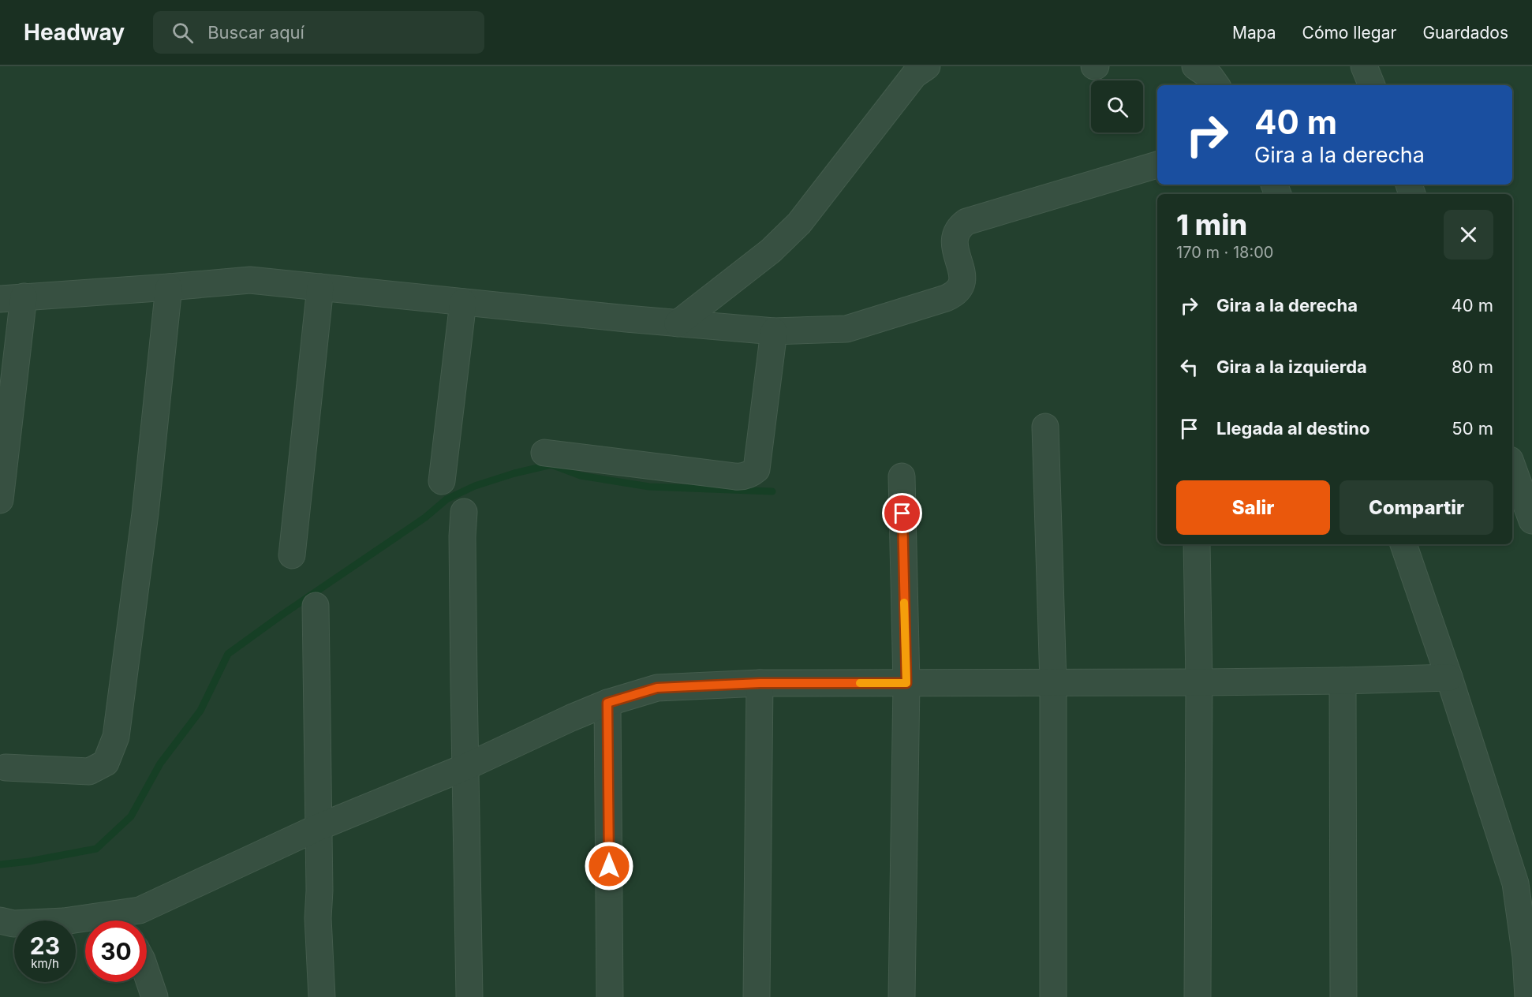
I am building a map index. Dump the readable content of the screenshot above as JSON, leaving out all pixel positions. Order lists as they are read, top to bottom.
{
  "page": {
    "header": "Headway",
    "search": "Buscar aquí",
    "nav": ["Mapa", "Cómo llegar", "Guardados"],
    "turn": ["40 m", "Gira a la derecha"],
    "heading": ["1 min", "170 m · 18:00"],
    "list": [
      {
        "name": "Gira a la derecha",
        "value": "40 m"
      },
      {
        "name": "Gira a la izquierda",
        "value": "80 m"
      },
      {
        "name": "Llegada al destino",
        "value": "50 m"
      }
    ],
    "buttons": ["Salir", "Compartir"],
    "speed": "23 km/h",
    "limit": "30"
  }
}
